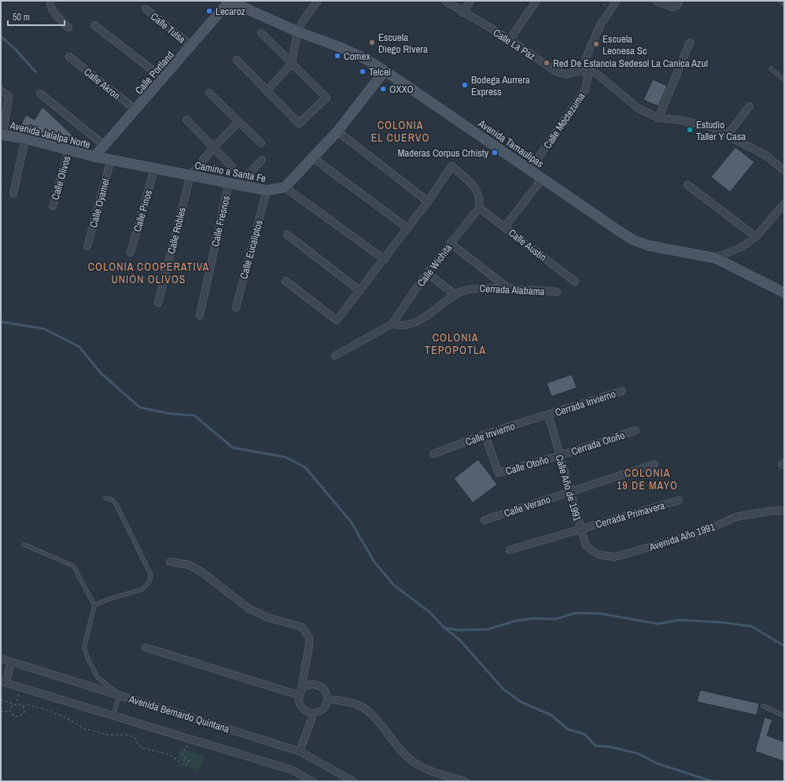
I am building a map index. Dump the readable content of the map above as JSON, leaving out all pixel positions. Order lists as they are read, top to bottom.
{
  "streets": {
    "street": [
      "Calle Tulsa",
      "Calle La Paz",
      "Calle Portland",
      "Calle Akron",
      "Calle Moctezuma",
      "Avenida Jalalpa Norte",
      "Avenida Tamaulipas",
      "Camino a Santa Fe",
      "Calle Olivos",
      "Calle Oyamel",
      "Calle Pinos",
      "Calle Fresnos",
      "Calle Robles",
      "Calle Austin",
      "Calle Eucaliptos",
      "Calle Wichita",
      "Cerrada Alabama",
      "Cerrada Invierno",
      "Calle Invierno",
      "Cerrada Otoño",
      "Calle Otoño",
      "Calle Año de 1991",
      "Calle Verano",
      "Cerrada Primavera",
      "Avenida Año 1991",
      "Avenida Bernardo Quintana"
    ]
  },
  "crossings": [
    ["Calle Tulsa", "Calle Portland"],
    ["Calle La Paz", "Calle Moctezuma"],
    ["Calle Portland", "Calle Akron"],
    ["Calle Portland", "Avenida Jalalpa Norte"],
    ["Calle Portland", "Avenida Tamaulipas"],
    ["Calle Portland", "Camino a Santa Fe"],
    ["Calle Moctezuma", "Avenida Tamaulipas"],
    ["Avenida Jalalpa Norte", "Camino a Santa Fe"],
    ["Avenida Jalalpa Norte", "Calle Olivos"],
    ["Camino a Santa Fe", "Calle Oyamel"],
    ["Camino a Santa Fe", "Calle Pinos"],
    ["Camino a Santa Fe", "Calle Fresnos"],
    ["Camino a Santa Fe", "Calle Robles"],
    ["Camino a Santa Fe", "Calle Eucaliptos"],
    ["Calle Austin", "Calle Wichita"],
    ["Calle Wichita", "Cerrada Alabama"],
    ["Cerrada Invierno", "Calle Invierno"],
    ["Cerrada Invierno", "Calle Año de 1991"],
    ["Calle Invierno", "Calle Otoño"],
    ["Calle Invierno", "Calle Año de 1991"],
    ["Cerrada Otoño", "Calle Otoño"],
    ["Cerrada Otoño", "Calle Año de 1991"],
    ["Calle Otoño", "Calle Año de 1991"],
    ["Calle Año de 1991", "Calle Verano"],
    ["Calle Año de 1991", "Cerrada Primavera"],
    ["Calle Año de 1991", "Avenida Año 1991"]
  ],
  "districts": [
    "COLONIA EL CUERVO",
    "COLONIA COOPERATIVA UNIÓN OLIVOS",
    "COLONIA TEPOPOTLA",
    "COLONIA 19 DE MAYO"
  ],
  "places": [
    "Lecaroz",
    "Escuela Diego Rivera",
    "Escuela Leonesa Sc",
    "Comex",
    "Red De Estancia Sedesol La Canica Azul",
    "Telcel",
    "Bodega Aurrera Express",
    "OXXO",
    "Estudio Taller Y Casa",
    "Maderas Corpus Crhisty"
  ],
  "scale_bar": "50 m"
}
